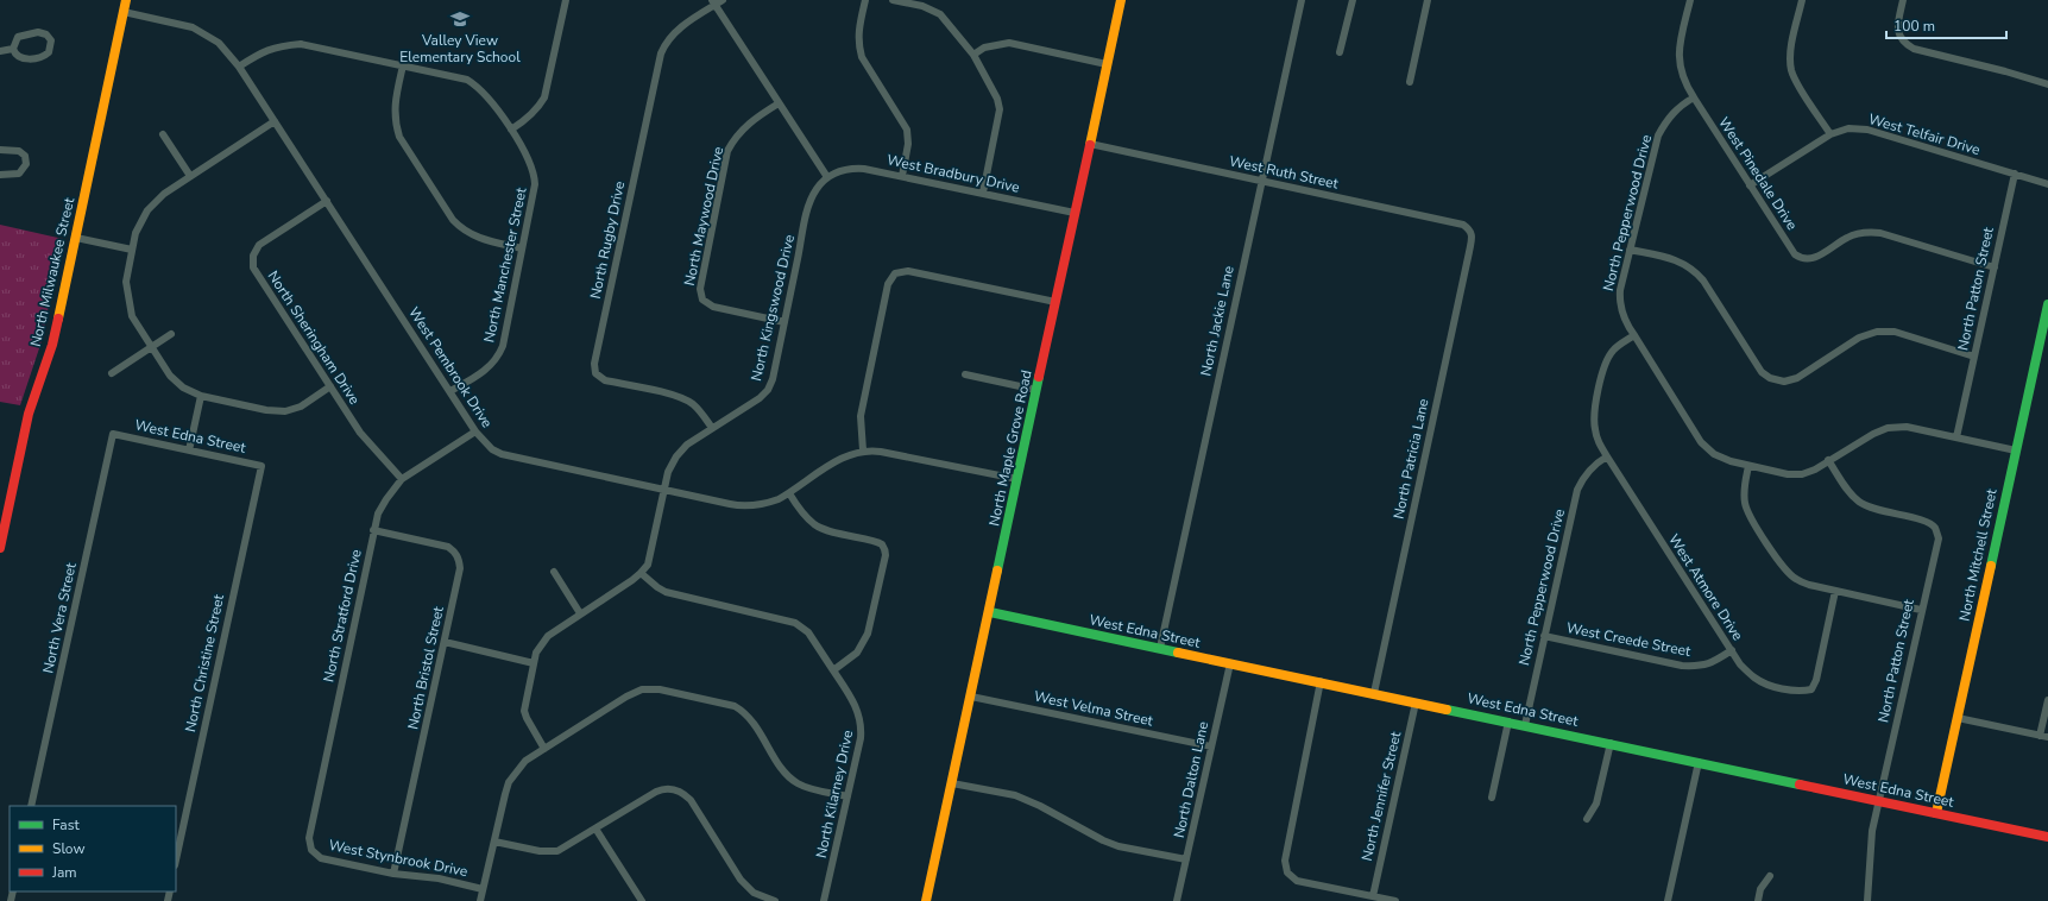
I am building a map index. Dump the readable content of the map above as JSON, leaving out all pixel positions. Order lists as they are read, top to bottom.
{
  "streets": {
    "street": [
      "West Telfair Drive",
      "West Ruth Street",
      "West Bradbury Drive",
      "West Pinedale Drive",
      "North Pepperwood Drive",
      "North Maywood Drive",
      "North Rugby Drive",
      "North Manchester Street",
      "North Milwaukee Street",
      "North Patton Street",
      "North Kingswood Drive",
      "North Jackie Lane",
      "North Sheringham Drive",
      "West Pembrook Drive",
      "West Edna Street",
      "North Maple Grove Road",
      "North Patricia Lane",
      "North Mitchell Street",
      "West Atmore Drive",
      "North Stratford Drive",
      "North Vera Street",
      "West Creede Street",
      "North Christine Street",
      "North Bristol Street",
      "West Velma Street",
      "North Dalton Lane",
      "North Kilarney Drive",
      "North Jennifer Street",
      "West Stynbrook Drive"
    ]
  },
  "crossings": [
    ["West Telfair Drive", "West Pinedale Drive"],
    ["West Telfair Drive", "North Patton Street"],
    ["West Ruth Street", "North Jackie Lane"],
    ["West Ruth Street", "North Maple Grove Road"],
    ["West Ruth Street", "North Patricia Lane"],
    ["West Bradbury Drive", "North Kingswood Drive"],
    ["West Bradbury Drive", "North Maple Grove Road"],
    ["West Pinedale Drive", "North Pepperwood Drive"],
    ["West Pinedale Drive", "North Patton Street"],
    ["North Pepperwood Drive", "North Patton Street"],
    ["North Pepperwood Drive", "West Edna Street"],
    ["North Pepperwood Drive", "North Mitchell Street"],
    ["North Pepperwood Drive", "West Atmore Drive"],
    ["North Pepperwood Drive", "West Creede Street"],
    ["North Maywood Drive", "North Kingswood Drive"],
    ["North Rugby Drive", "North Kingswood Drive"],
    ["North Manchester Street", "West Pembrook Drive"],
    ["North Milwaukee Street", "West Pembrook Drive"],
    ["North Patton Street", "West Edna Street"],
    ["North Kingswood Drive", "West Pembrook Drive"],
    ["North Kingswood Drive", "North Kilarney Drive"],
    ["North Jackie Lane", "West Edna Street"],
    ["North Sheringham Drive", "West Pembrook Drive"],
    ["North Sheringham Drive", "North Stratford Drive"],
    ["West Pembrook Drive", "North Maple Grove Road"],
    ["West Pembrook Drive", "North Stratford Drive"],
    ["West Edna Street", "North Maple Grove Road"],
    ["West Edna Street", "North Patricia Lane"],
    ["West Edna Street", "North Mitchell Street"],
    ["West Edna Street", "North Vera Street"],
    ["West Edna Street", "North Christine Street"],
    ["West Edna Street", "North Dalton Lane"],
    ["West Edna Street", "North Jennifer Street"],
    ["North Maple Grove Road", "West Velma Street"],
    ["West Atmore Drive", "West Creede Street"],
    ["North Stratford Drive", "North Bristol Street"],
    ["North Stratford Drive", "West Stynbrook Drive"],
    ["North Bristol Street", "West Stynbrook Drive"],
    ["West Velma Street", "North Dalton Lane"]
  ],
  "places": {
    "school or university": ["Valley View Elementary School"]
  },
  "legend": ["Fast", "Slow", "Jam"],
  "scale_bar": "100 m"
}
